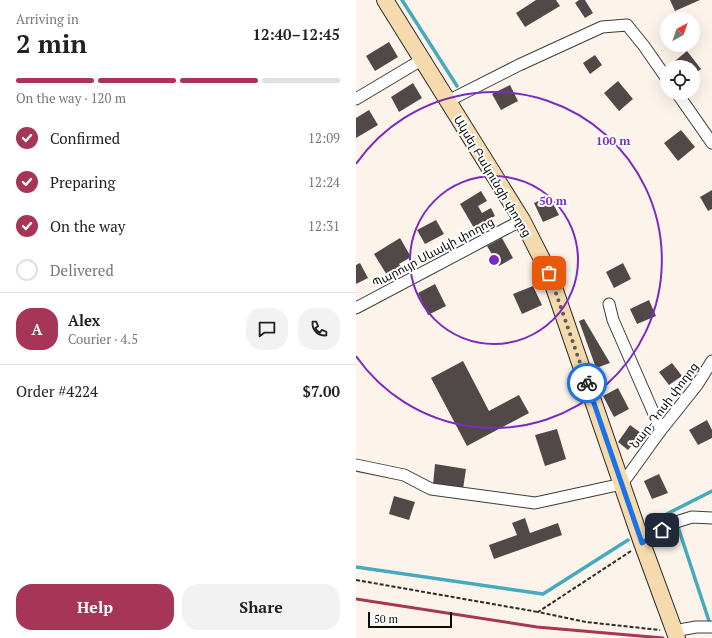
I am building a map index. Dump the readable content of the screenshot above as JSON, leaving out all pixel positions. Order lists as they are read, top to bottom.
{
  "streets": {
    "main road": ["Ակսել Բակունցի փողոց"],
    "street": ["Պարույր Սևակի փողոց", "Նար-Դոսի փողոց"]
  },
  "crossings": [
    ["Ակսել Բակունցի փողոց", "Պարույր Սևակի փողոց"],
    ["Ակսել Բակունցի փողոց", "Նար-Դոսի փողոց"]
  ],
  "scale_bar": "50 m",
  "north": "top right",
  "page": {
    "heading": ["2 min", "Arriving in", "12:40–12:45"],
    "panel": [
      "Alex",
      "Courier · 4.5",
      "Order #4224",
      "$7.00"
    ],
    "bar": "On the way · 120 m",
    "list": [
      ["Confirmed", "12:09"],
      ["Preparing", "12:24"],
      ["On the way", "12:31"],
      "Delivered"
    ],
    "round": "A",
    "buttons": ["Help", "Share"],
    "scale": "50 m"
  },
  "rings": ["100 m", "50 m"]
}
